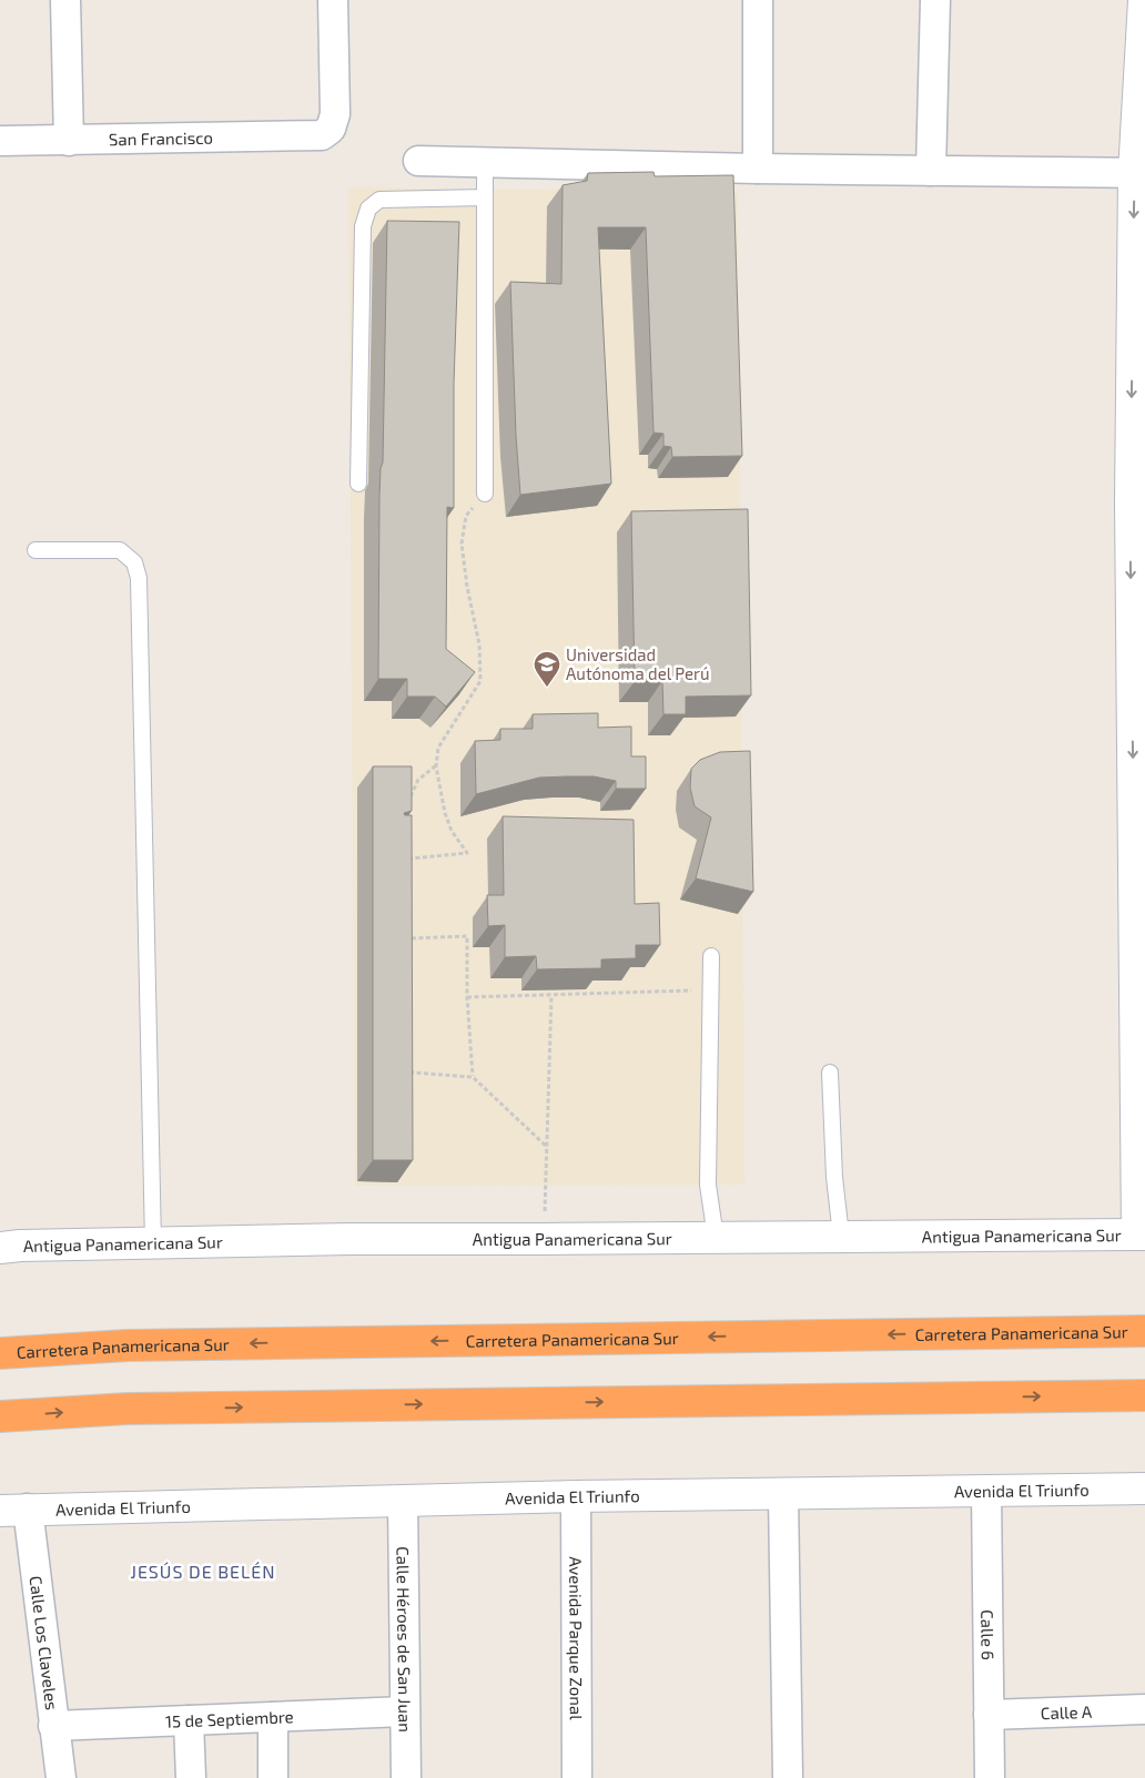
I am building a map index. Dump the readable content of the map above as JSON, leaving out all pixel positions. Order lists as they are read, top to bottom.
{
  "streets": {
    "highway": ["Carretera Panamericana Sur"],
    "main road": ["Antigua Panamericana Sur", "Avenida El Triunfo"],
    "street": [
      "San Francisco",
      "Calle 6",
      "Avenida Parque Zonal",
      "Calle Héroes de San Juan",
      "Calle Los Claveles",
      "Calle A",
      "15 de Septiembre"
    ]
  },
  "crossings": [
    ["Avenida El Triunfo", "Calle 6"],
    ["Avenida El Triunfo", "Avenida Parque Zonal"],
    ["Avenida El Triunfo", "Calle Héroes de San Juan"],
    ["Avenida El Triunfo", "Calle Los Claveles"],
    ["Calle 6", "Calle A"],
    ["Calle Héroes de San Juan", "15 de Septiembre"],
    ["Calle Los Claveles", "15 de Septiembre"]
  ],
  "districts": ["JESÚS DE BELÉN"],
  "places": {
    "school or university": ["Universidad Autónoma del Perú"]
  }
}
